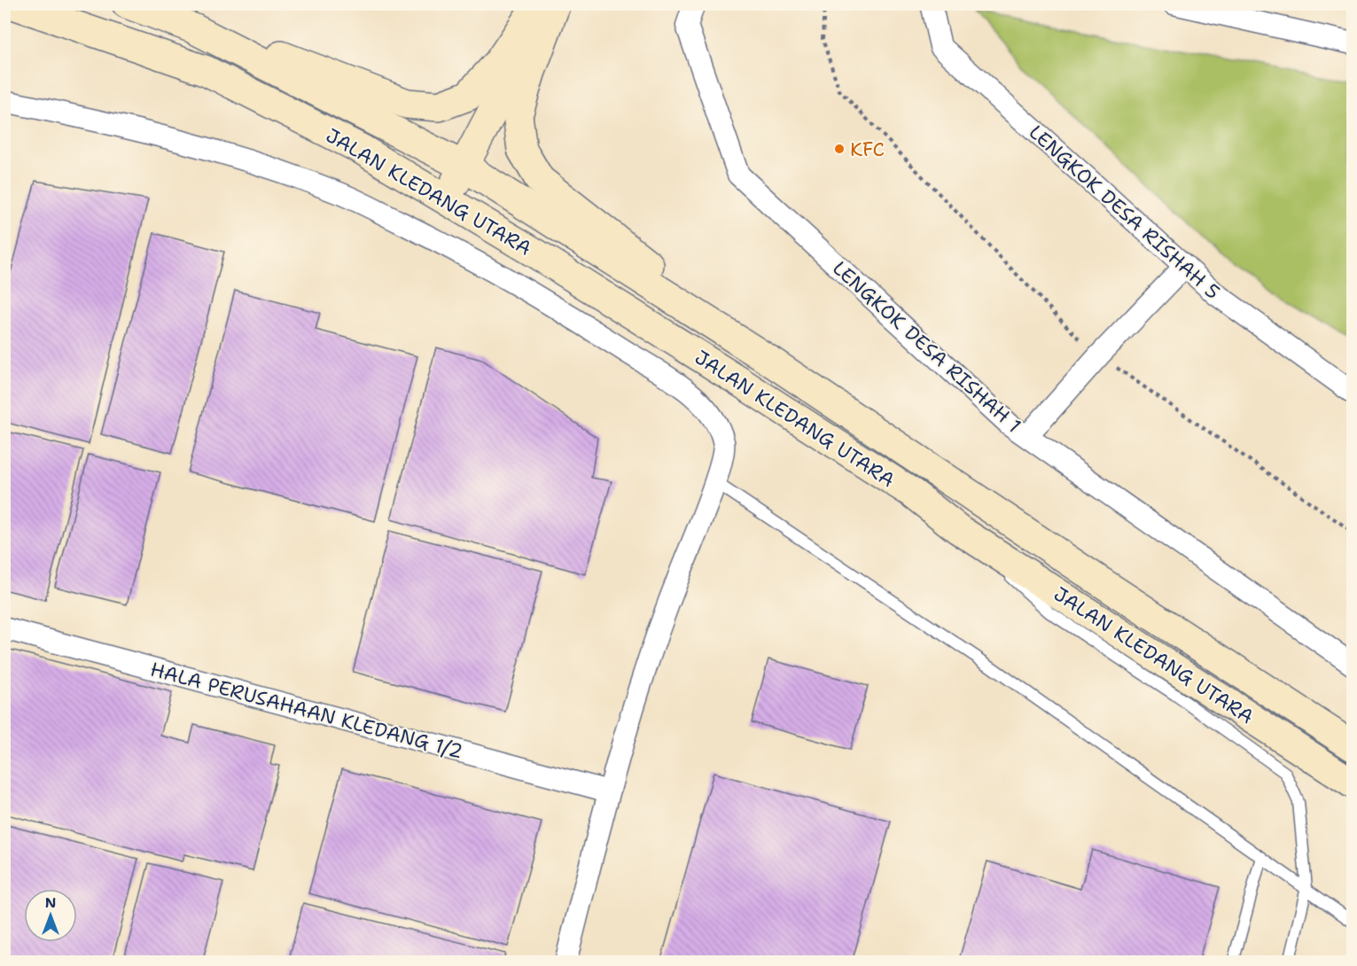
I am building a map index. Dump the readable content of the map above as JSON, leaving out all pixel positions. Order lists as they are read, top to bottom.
{
  "streets": {
    "main road": ["JALAN KLEDANG UTARA"],
    "street": ["LENGKOK DESA RISHAH 5", "LENGKOK DESA RISHAH 1", "HALA PERUSAHAAN KLEDANG 1/2"]
  },
  "places": ["KFC"],
  "north": "top"
}
